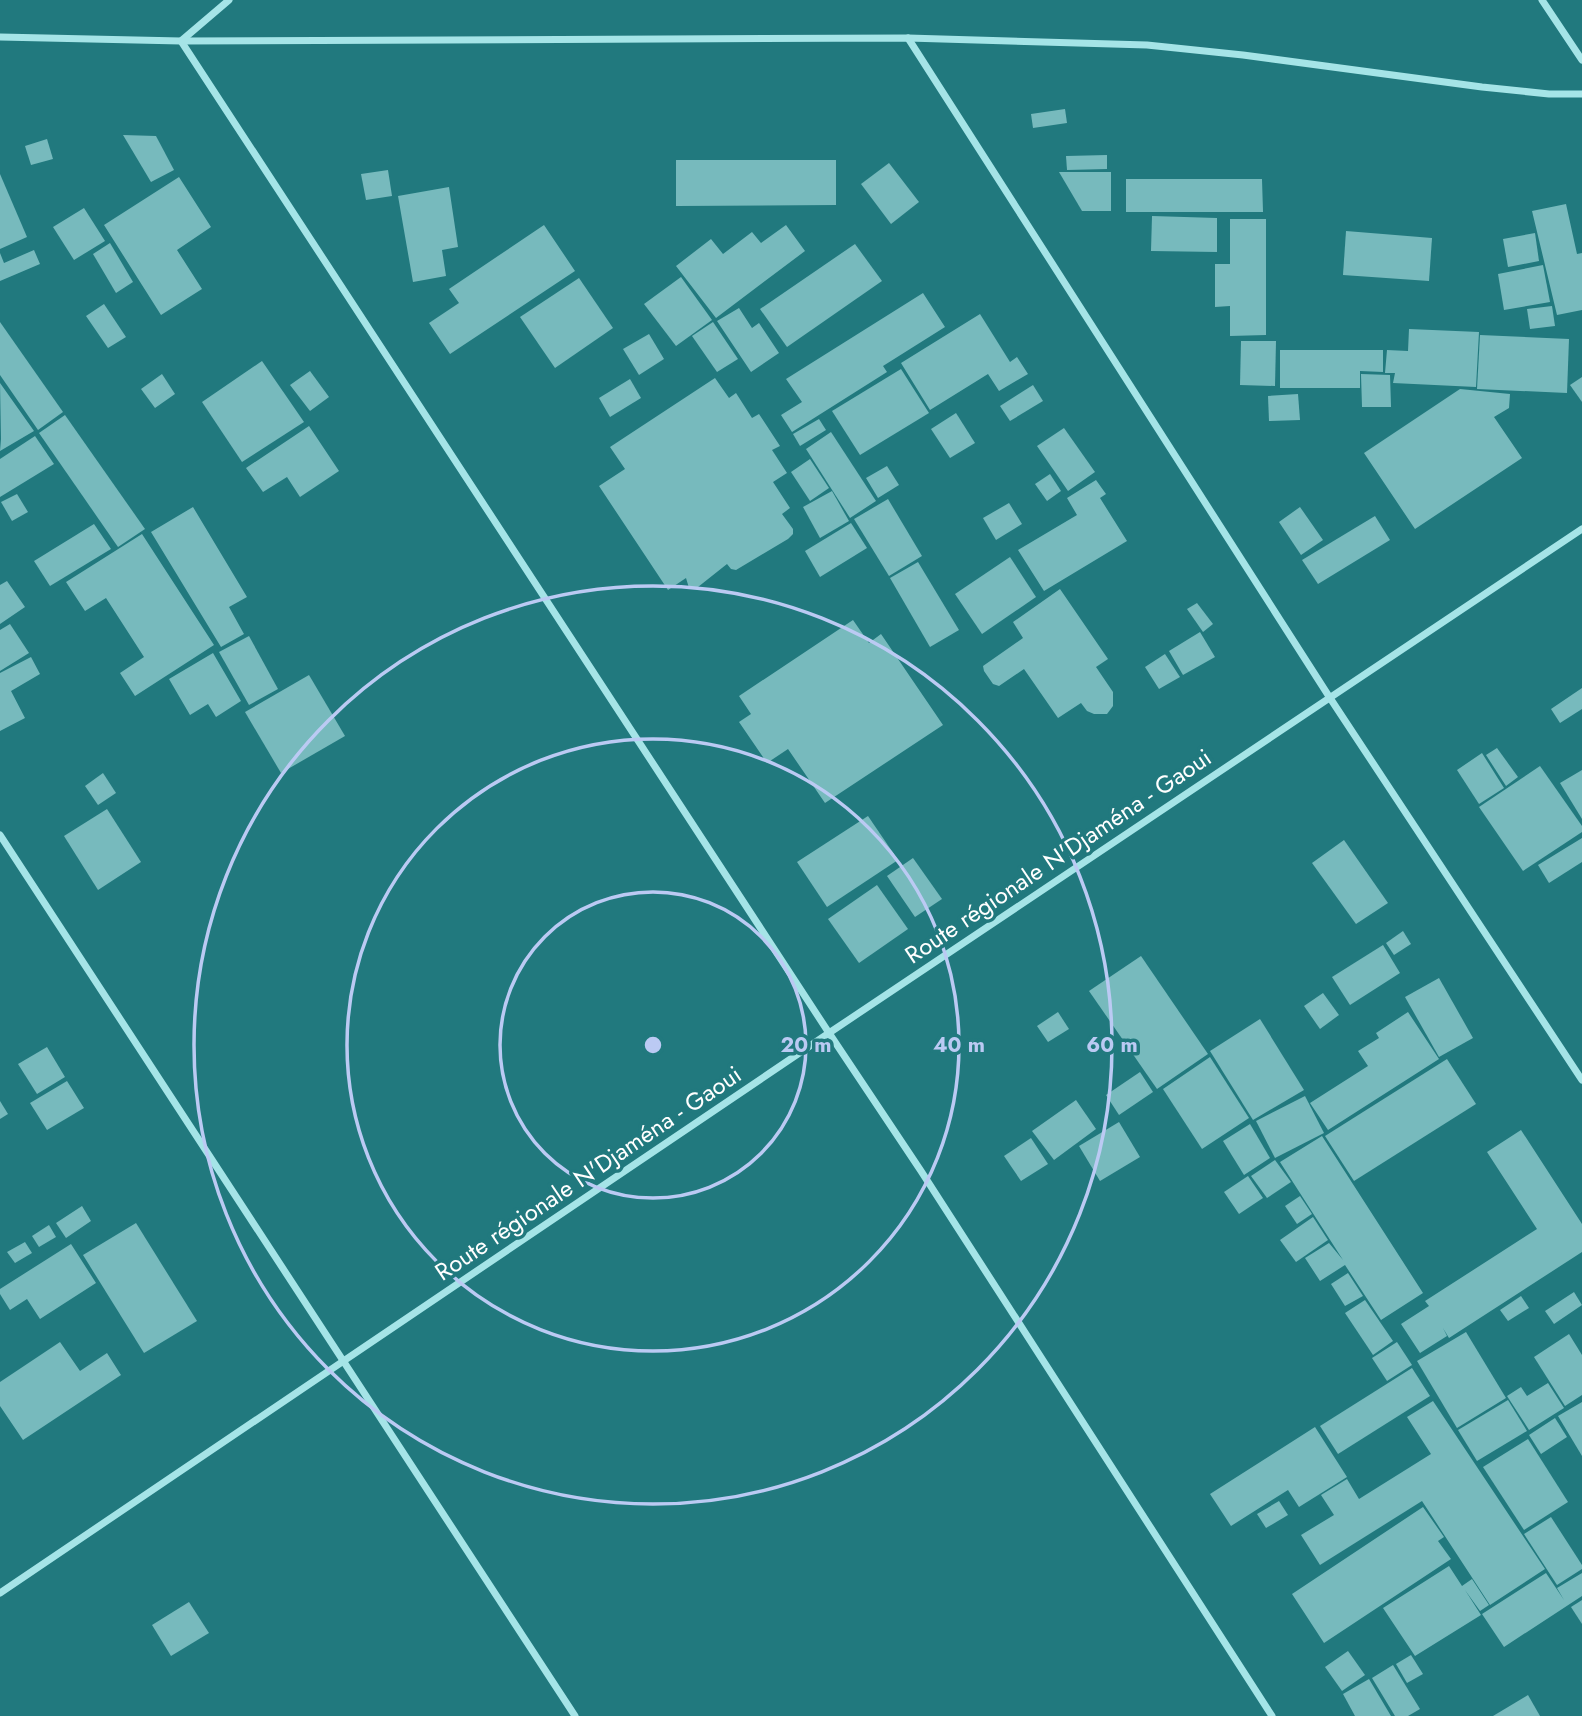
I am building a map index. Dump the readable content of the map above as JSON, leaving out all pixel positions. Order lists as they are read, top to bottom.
{
  "streets": {
    "street": ["Route régionale N'Djaména - Gaoui"]
  },
  "rings": ["20 m", "40 m", "60 m"]
}
